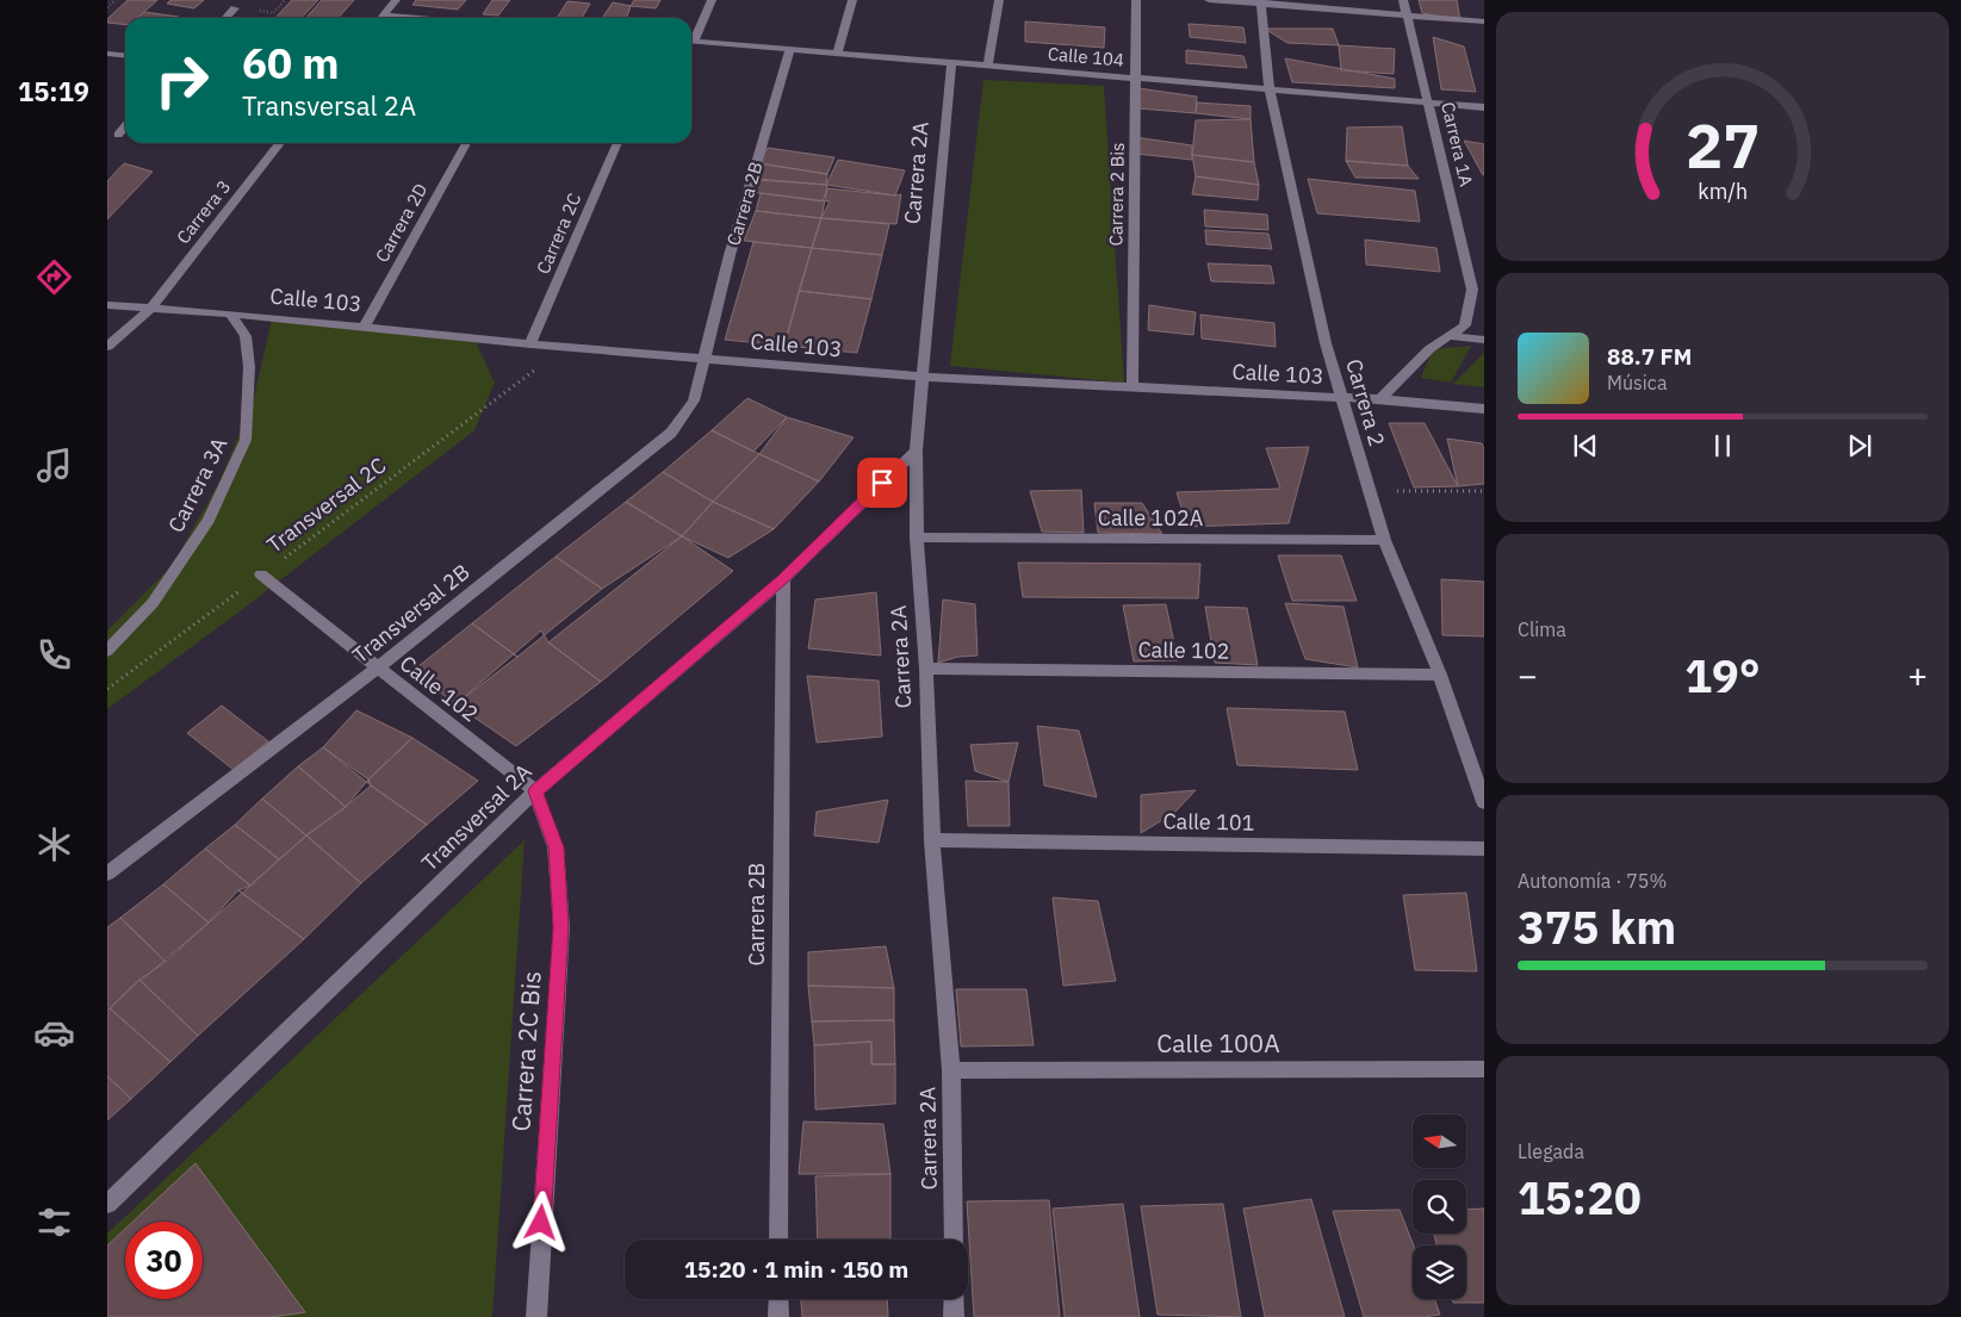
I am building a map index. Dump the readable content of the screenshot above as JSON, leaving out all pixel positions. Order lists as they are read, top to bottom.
{
  "streets": {
    "street": [
      "Calle 104",
      "Carrera 1A",
      "Carrera 2A",
      "Carrera 2 Bis",
      "Carrera 2B",
      "Carrera 3",
      "Carrera 2D",
      "Carrera 2C",
      "Calle 103",
      "Carrera 2",
      "Carrera 3A",
      "Calle 102A",
      "Transversal 2B",
      "Calle 102",
      "Transversal 2A",
      "Calle 101",
      "Calle 100A",
      "Carrera 2C Bis"
    ],
    "path": ["Transversal 2C"]
  },
  "crossings": [
    ["Calle 104", "Carrera 1A"],
    ["Calle 104", "Carrera 2A"],
    ["Calle 104", "Carrera 2 Bis"],
    ["Calle 104", "Carrera 2B"],
    ["Calle 104", "Carrera 2"],
    ["Carrera 1A", "Calle 103"],
    ["Carrera 2A", "Calle 103"],
    ["Carrera 2A", "Calle 102A"],
    ["Carrera 2A", "Calle 102"],
    ["Carrera 2A", "Transversal 2A"],
    ["Carrera 2A", "Calle 101"],
    ["Carrera 2A", "Calle 100A"],
    ["Carrera 2 Bis", "Calle 103"],
    ["Carrera 2B", "Calle 103"],
    ["Carrera 2B", "Transversal 2B"],
    ["Carrera 2B", "Transversal 2A"],
    ["Carrera 3", "Calle 103"],
    ["Carrera 2D", "Calle 103"],
    ["Carrera 2C", "Calle 103"],
    ["Calle 103", "Carrera 2"],
    ["Calle 103", "Carrera 3A"],
    ["Calle 103", "Transversal 2C"],
    ["Calle 103", "Transversal 2B"],
    ["Carrera 2", "Calle 102A"],
    ["Carrera 2", "Calle 102"],
    ["Transversal 2C", "Calle 102"],
    ["Transversal 2B", "Calle 102"],
    ["Calle 102", "Transversal 2A"],
    ["Calle 102", "Carrera 2C Bis"],
    ["Transversal 2A", "Carrera 2C Bis"]
  ],
  "north": "left",
  "page": {
    "tabs": "15:19",
    "turn": ["60 m", "Transversal 2A"],
    "song": ["88.7 FM", "Música"],
    "tile": [
      "Clima",
      ["Autonomía · 75%", "375 km"],
      ["Llegada", "15:20"]
    ],
    "heat": ["−", "19°", "+"],
    "limit": "30",
    "trip": "15:20 · 1 min · 150 m",
    "gauge": ["27", "km/h"]
  }
}
